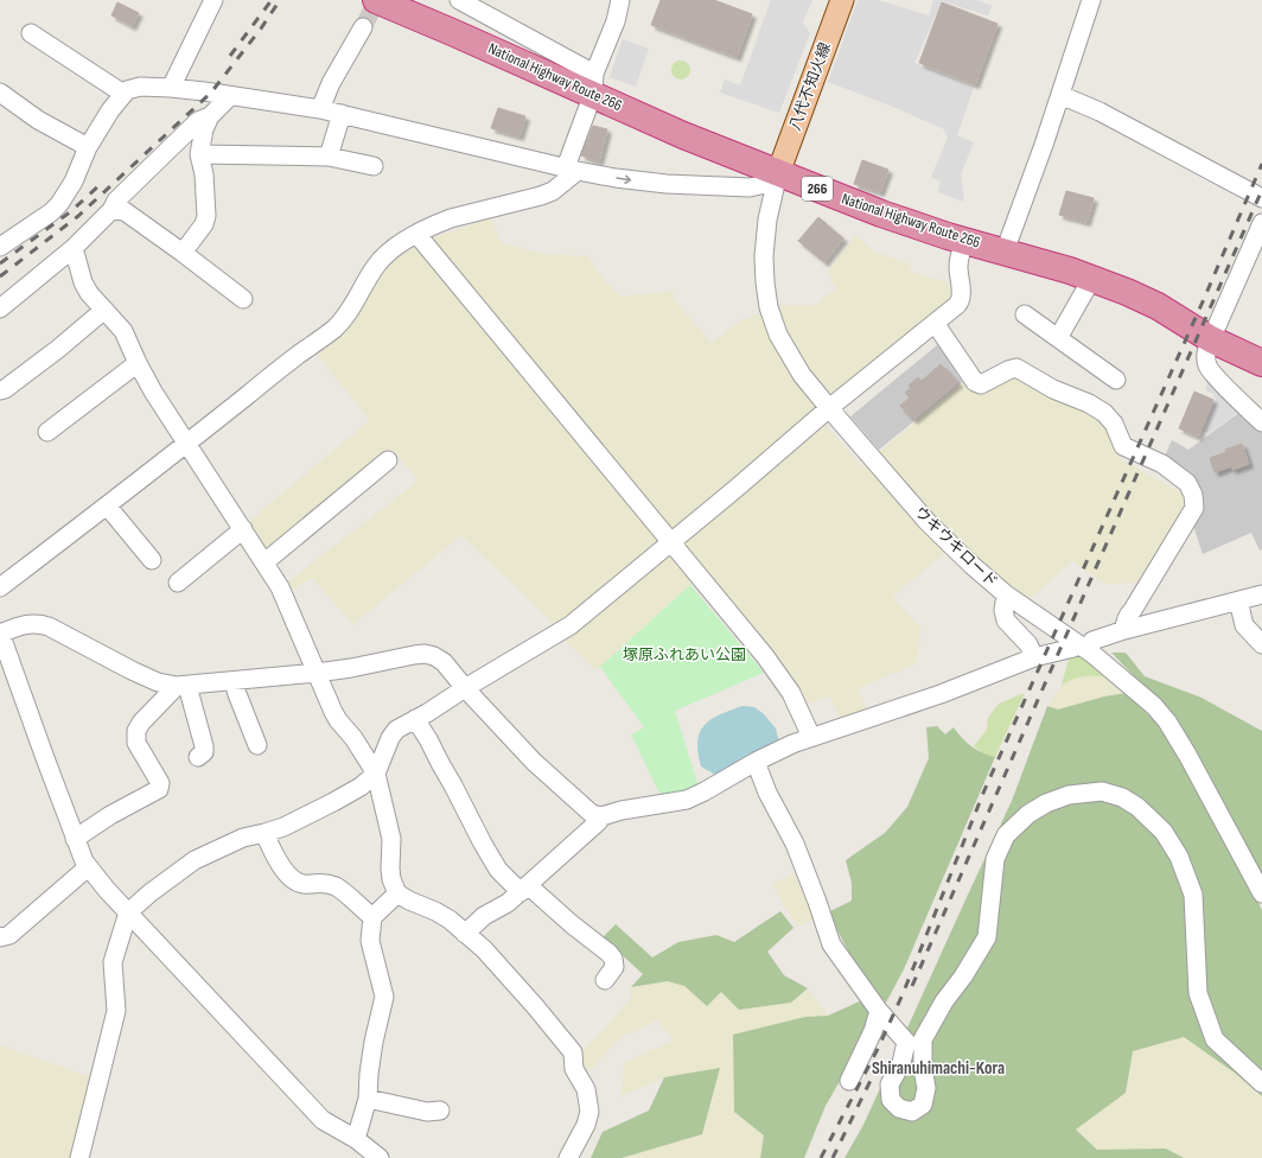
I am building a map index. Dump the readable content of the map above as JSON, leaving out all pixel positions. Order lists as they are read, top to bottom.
{
  "streets": {
    "highway": ["National Highway Route 266", "266"],
    "main road": ["八代不知火線"],
    "street": ["ウキウキロード"]
  },
  "crossings": [
    ["National Highway Route 266", "八代不知火線"],
    ["National Highway Route 266", "ウキウキロード"],
    ["八代不知火線", "ウキウキロード"]
  ],
  "districts": ["Shiranuhimachi-Kora"],
  "parks": ["塚原ふれあい公園"]
}
